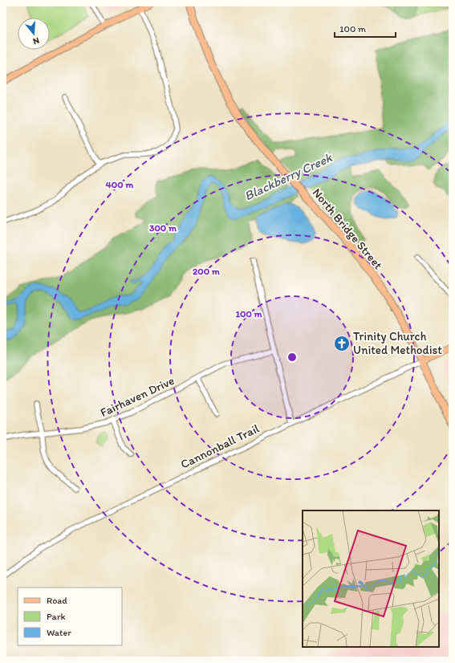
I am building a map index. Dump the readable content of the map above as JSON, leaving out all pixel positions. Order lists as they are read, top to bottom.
{
  "streets": {
    "highway": ["North Bridge Street"],
    "main road": ["Cannonball Trail"],
    "street": ["Fairhaven Drive"]
  },
  "crossings": [
    ["North Bridge Street", "Cannonball Trail"]
  ],
  "water": ["Blackberry Creek"],
  "places": {
    "church": ["Trinity Church United Methodist"]
  },
  "legend": ["Road", "Park", "Water"],
  "scale_bar": "100 m",
  "north": "bottom",
  "rings": [
    "400 m",
    "300 m",
    "200 m",
    "100 m"
  ]
}
